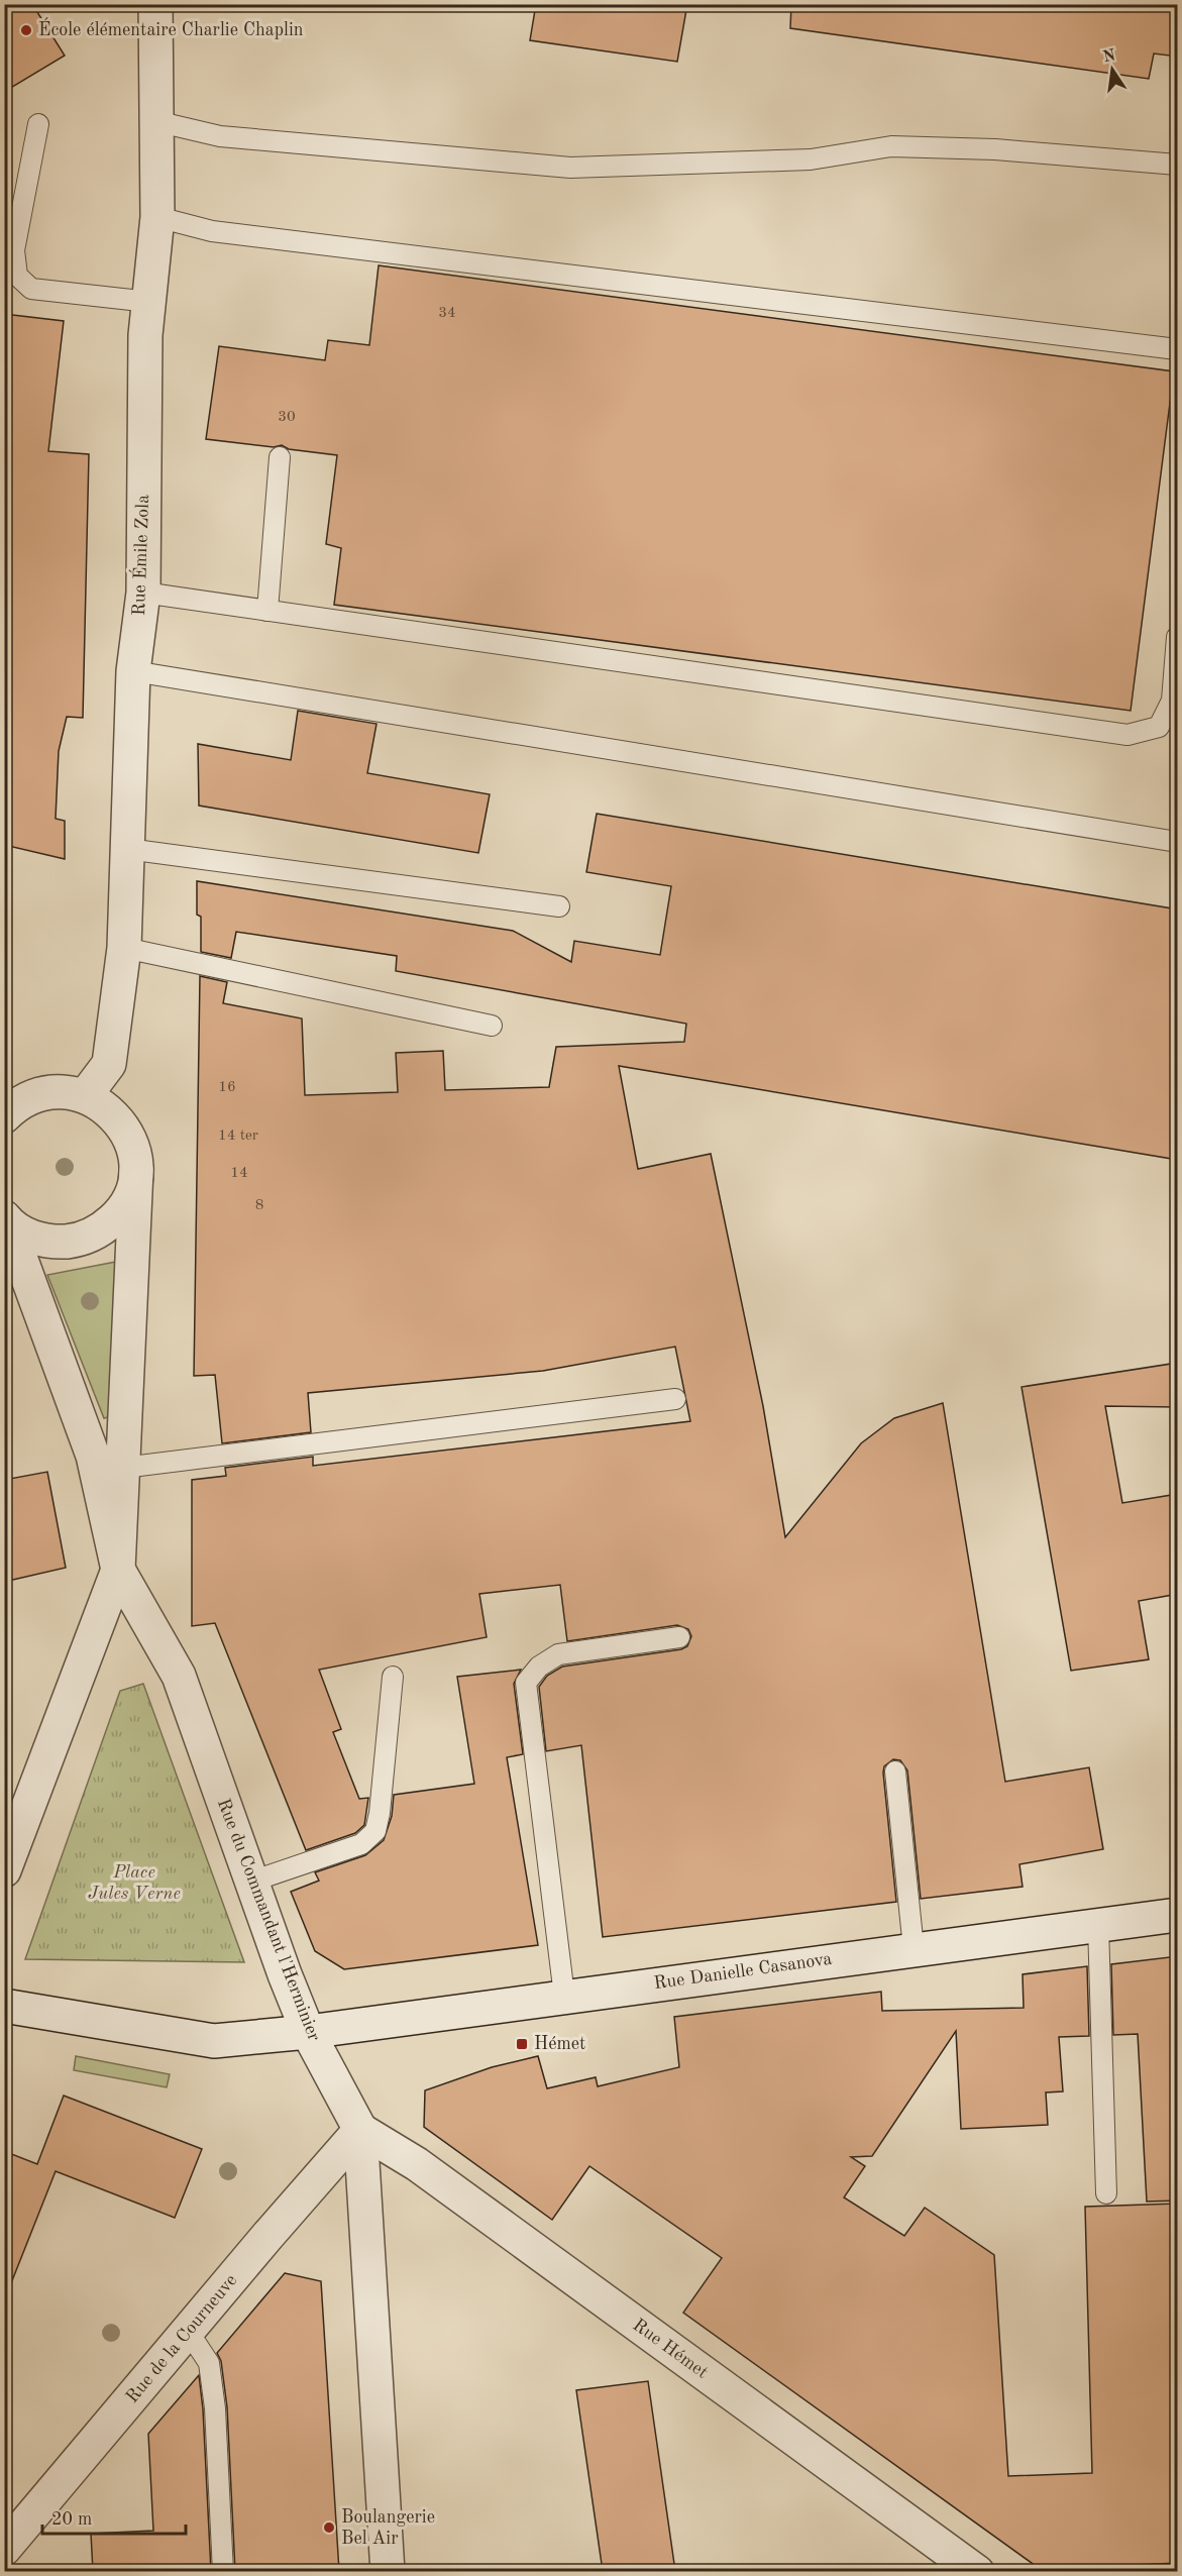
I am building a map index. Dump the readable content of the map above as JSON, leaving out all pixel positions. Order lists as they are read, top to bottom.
{
  "streets": {
    "street": [
      "Rue Émile Zola",
      "Rue du Commandant l'Herminier",
      "Rue Danielle Casanova",
      "Rue de la Courneuve",
      "Rue Hémet"
    ]
  },
  "crossings": [
    ["Rue du Commandant l'Herminier", "Rue Danielle Casanova"],
    ["Rue du Commandant l'Herminier", "Rue de la Courneuve"],
    ["Rue du Commandant l'Herminier", "Rue Hémet"],
    ["Rue de la Courneuve", "Rue Hémet"]
  ],
  "parks": ["Place Jules Verne"],
  "places": {
    "other": ["École élémentaire Charlie Chaplin", "Boulangerie Bel Air"],
    "transit": ["Hémet"]
  },
  "house_numbers": [
    "34",
    "30",
    "16",
    "14 ter",
    "14",
    "8"
  ],
  "scale_bar": "20 m",
  "north": "top"
}
